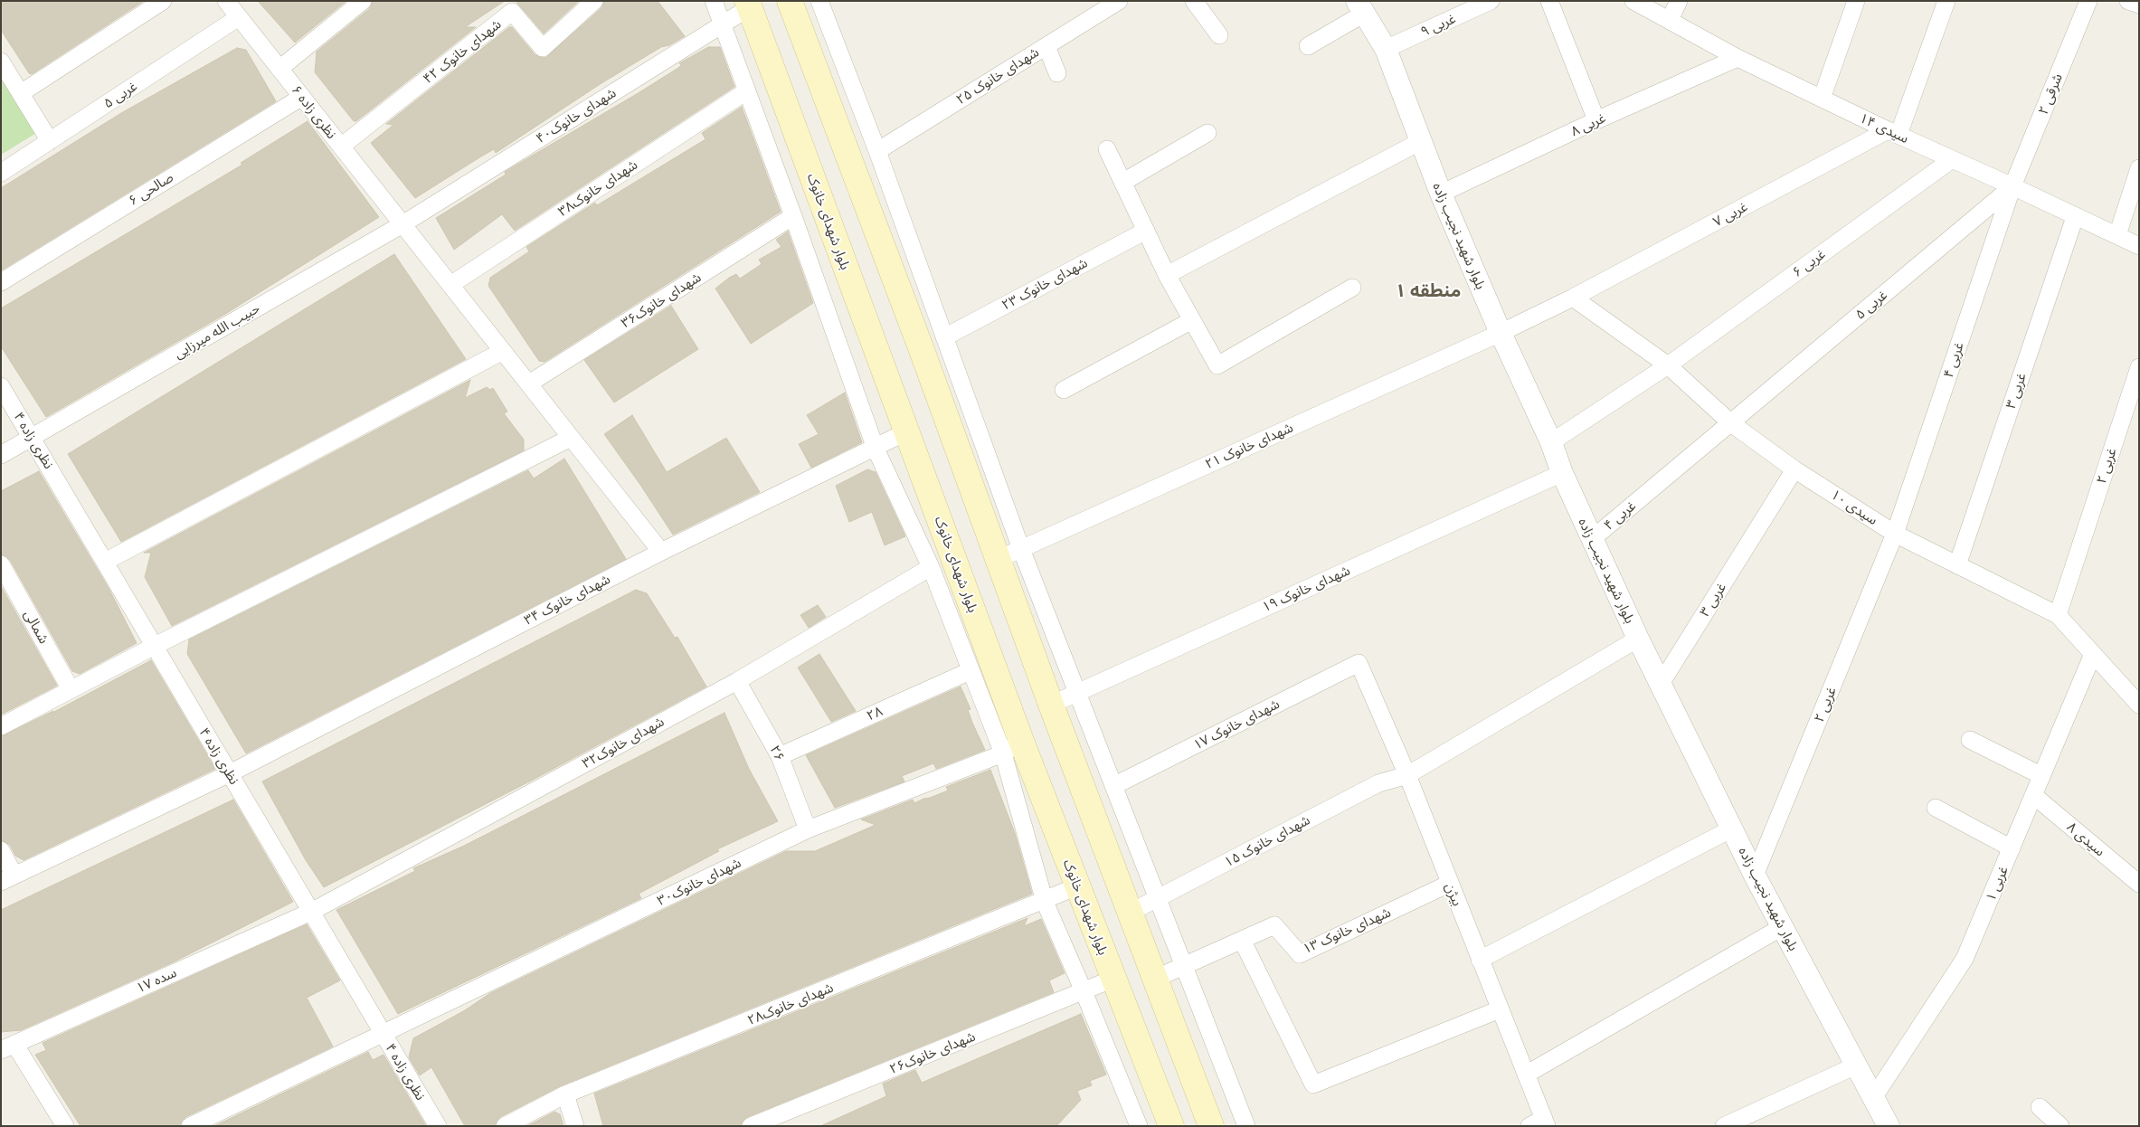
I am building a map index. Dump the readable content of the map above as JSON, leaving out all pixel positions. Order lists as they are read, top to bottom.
{
  "streets": {
    "main road": ["بلوار شهدای خانوک"],
    "street": [
      "غربی ۹",
      "شهدای خانوک ۴۲",
      "شهدای خانوک ۲۵",
      "شرقی ۲",
      "۵ غربی",
      "نظری زاده ۶",
      "شهدای خانوک۴۰",
      "غربی ۸",
      "سیدی ۱۴",
      "شهدای خانوک۳۸",
      "۶ صالحی",
      "غربی ۷",
      "بلوار شهید نجیب زاده",
      "غربی ۶",
      "شهدای خانوک ۲۳",
      "شهدای خانوک۳۶",
      "غربی ۵",
      "حبیب الله میرزایی",
      "غربی ۴",
      "غربی ۳",
      "نظری زاده ۴",
      "شهدای خانوک ۲۱",
      "غربی ۲",
      "سیدی ۱۰",
      "شهدای خانوک ۱۹",
      "۳۴ شهدای خانوک",
      "شمالی",
      "۲۸",
      "شهدای خانوک ۱۷",
      "شهدای خانوک۳۲",
      "۲۶",
      "سیدی ۸",
      "شهدای خانوک ۱۵",
      "شهدای خانوک۳۰",
      "غربی ۱",
      "بیژن",
      "شهدای خانوک ۱۳",
      "سده ۱۷",
      "شهدای خانوک۲۸",
      "شهدای خانوک۲۶"
    ]
  },
  "crossings": [
    ["غربی ۹", "بلوار شهید نجیب زاده"],
    ["شهدای خانوک ۴۲", "نظری زاده ۶"],
    ["شرقی ۲", "سیدی ۱۴"],
    ["شرقی ۲", "غربی ۵"],
    ["شرقی ۲", "غربی ۴"],
    ["۵ غربی", "نظری زاده ۶"],
    ["نظری زاده ۶", "شهدای خانوک۴۰"],
    ["نظری زاده ۶", "شهدای خانوک۳۸"],
    ["نظری زاده ۶", "۶ صالحی"],
    ["نظری زاده ۶", "شهدای خانوک۳۶"],
    ["نظری زاده ۶", "حبیب الله میرزایی"],
    ["نظری زاده ۶", "۳۴ شهدای خانوک"],
    ["شهدای خانوک۴۰", "بلوار شهدای خانوک"],
    ["شهدای خانوک۴۰", "حبیب الله میرزایی"],
    ["غربی ۸", "سیدی ۱۴"],
    ["غربی ۸", "بلوار شهید نجیب زاده"],
    ["سیدی ۱۴", "غربی ۷"],
    ["سیدی ۱۴", "غربی ۶"],
    ["سیدی ۱۴", "غربی ۵"],
    ["سیدی ۱۴", "غربی ۴"],
    ["سیدی ۱۴", "غربی ۳"],
    ["غربی ۷", "سیدی ۱۰"],
    ["بلوار شهدای خانوک", "۳۴ شهدای خانوک"],
    ["بلوار شهدای خانوک", "شهدای خانوک۳۰"],
    ["بلوار شهدای خانوک", "شهدای خانوک۲۸"],
    ["بلوار شهدای خانوک", "شهدای خانوک۲۶"],
    ["بلوار شهید نجیب زاده", "غربی ۴"],
    ["بلوار شهید نجیب زاده", "غربی ۳"],
    ["بلوار شهید نجیب زاده", "شهدای خانوک ۲۱"],
    ["بلوار شهید نجیب زاده", "غربی ۲"],
    ["بلوار شهید نجیب زاده", "شهدای خانوک ۱۹"],
    ["بلوار شهید نجیب زاده", "شهدای خانوک ۱۵"],
    ["بلوار شهید نجیب زاده", "غربی ۱"],
    ["غربی ۶", "سیدی ۱۰"],
    ["غربی ۵", "غربی ۴"],
    ["غربی ۵", "سیدی ۱۰"],
    ["حبیب الله میرزایی", "نظری زاده ۴"],
    ["غربی ۴", "غربی ۲"],
    ["غربی ۴", "سیدی ۱۰"],
    ["غربی ۳", "سیدی ۱۰"],
    ["نظری زاده ۴", "۳۴ شهدای خانوک"],
    ["نظری زاده ۴", "شهدای خانوک۳۲"],
    ["نظری زاده ۴", "شهدای خانوک۳۰"],
    ["نظری زاده ۴", "سده ۱۷"],
    ["غربی ۲", "سیدی ۱۰"],
    ["سیدی ۱۰", "غربی ۱"],
    ["۲۸", "۲۶"],
    ["شهدای خانوک ۱۷", "بیژن"],
    ["شهدای خانوک۳۲", "۲۶"],
    ["شهدای خانوک۳۲", "سده ۱۷"],
    ["۲۶", "شهدای خانوک۳۰"],
    ["سیدی ۸", "غربی ۱"],
    ["شهدای خانوک ۱۵", "بیژن"],
    ["بیژن", "شهدای خانوک ۱۳"]
  ],
  "districts": ["منطقه ۱"]
}
